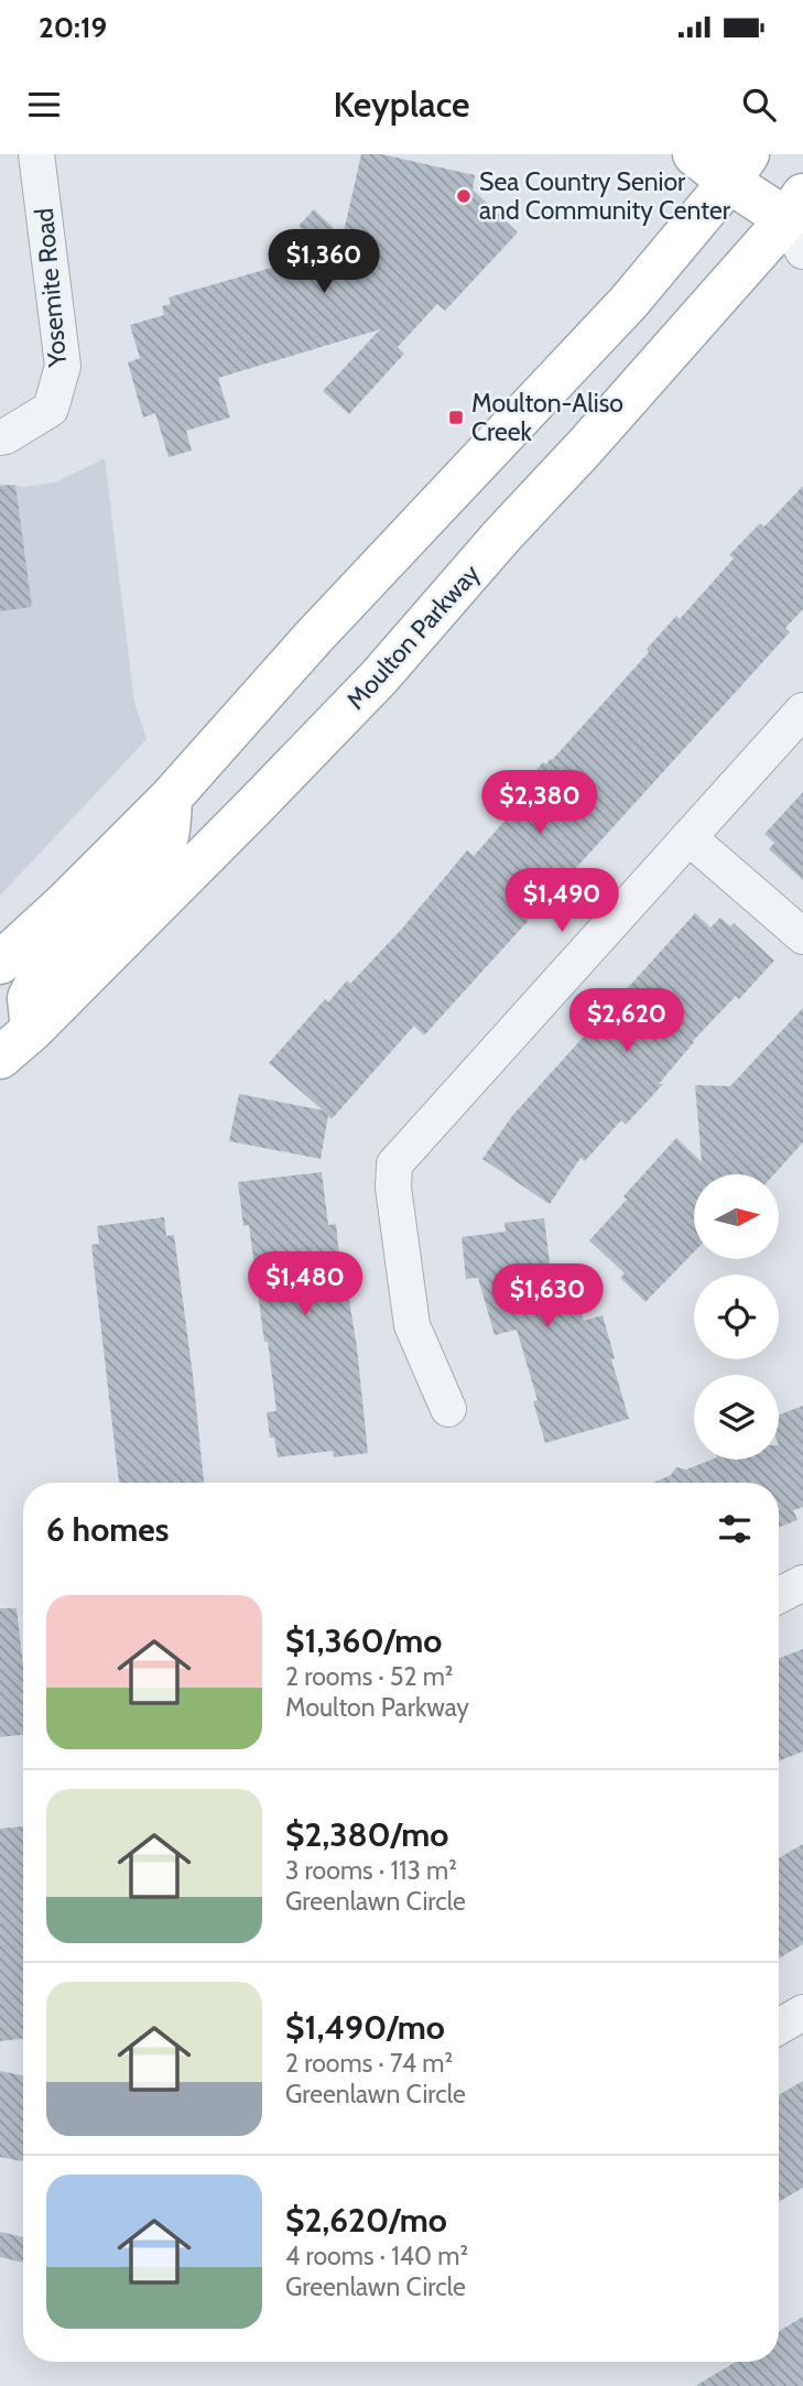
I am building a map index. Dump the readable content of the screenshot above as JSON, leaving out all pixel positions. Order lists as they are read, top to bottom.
{
  "streets": {
    "main road": ["Moulton Parkway"],
    "street": ["Yosemite Road"]
  },
  "places": {
    "other": ["Sea Country Senior and Community Center"],
    "transit": ["Moulton-Aliso Creek"]
  },
  "north": "right",
  "page": {
    "status": "20:19",
    "header": "Keyplace",
    "price": [
      "$1,360",
      "$2,380",
      "$1,490",
      "$2,620",
      "$1,480",
      "$1,630"
    ],
    "heading": "6 homes",
    "list": [
      {
        "name": "$1,360/mo",
        "note": "2 rooms · 52 m² · Moulton Parkway"
      },
      {
        "name": "$2,380/mo",
        "note": "3 rooms · 113 m² · Greenlawn Circle"
      },
      {
        "name": "$1,490/mo",
        "note": "2 rooms · 74 m² · Greenlawn Circle"
      },
      {
        "name": "$2,620/mo",
        "note": "4 rooms · 140 m² · Greenlawn Circle"
      }
    ]
  }
}
